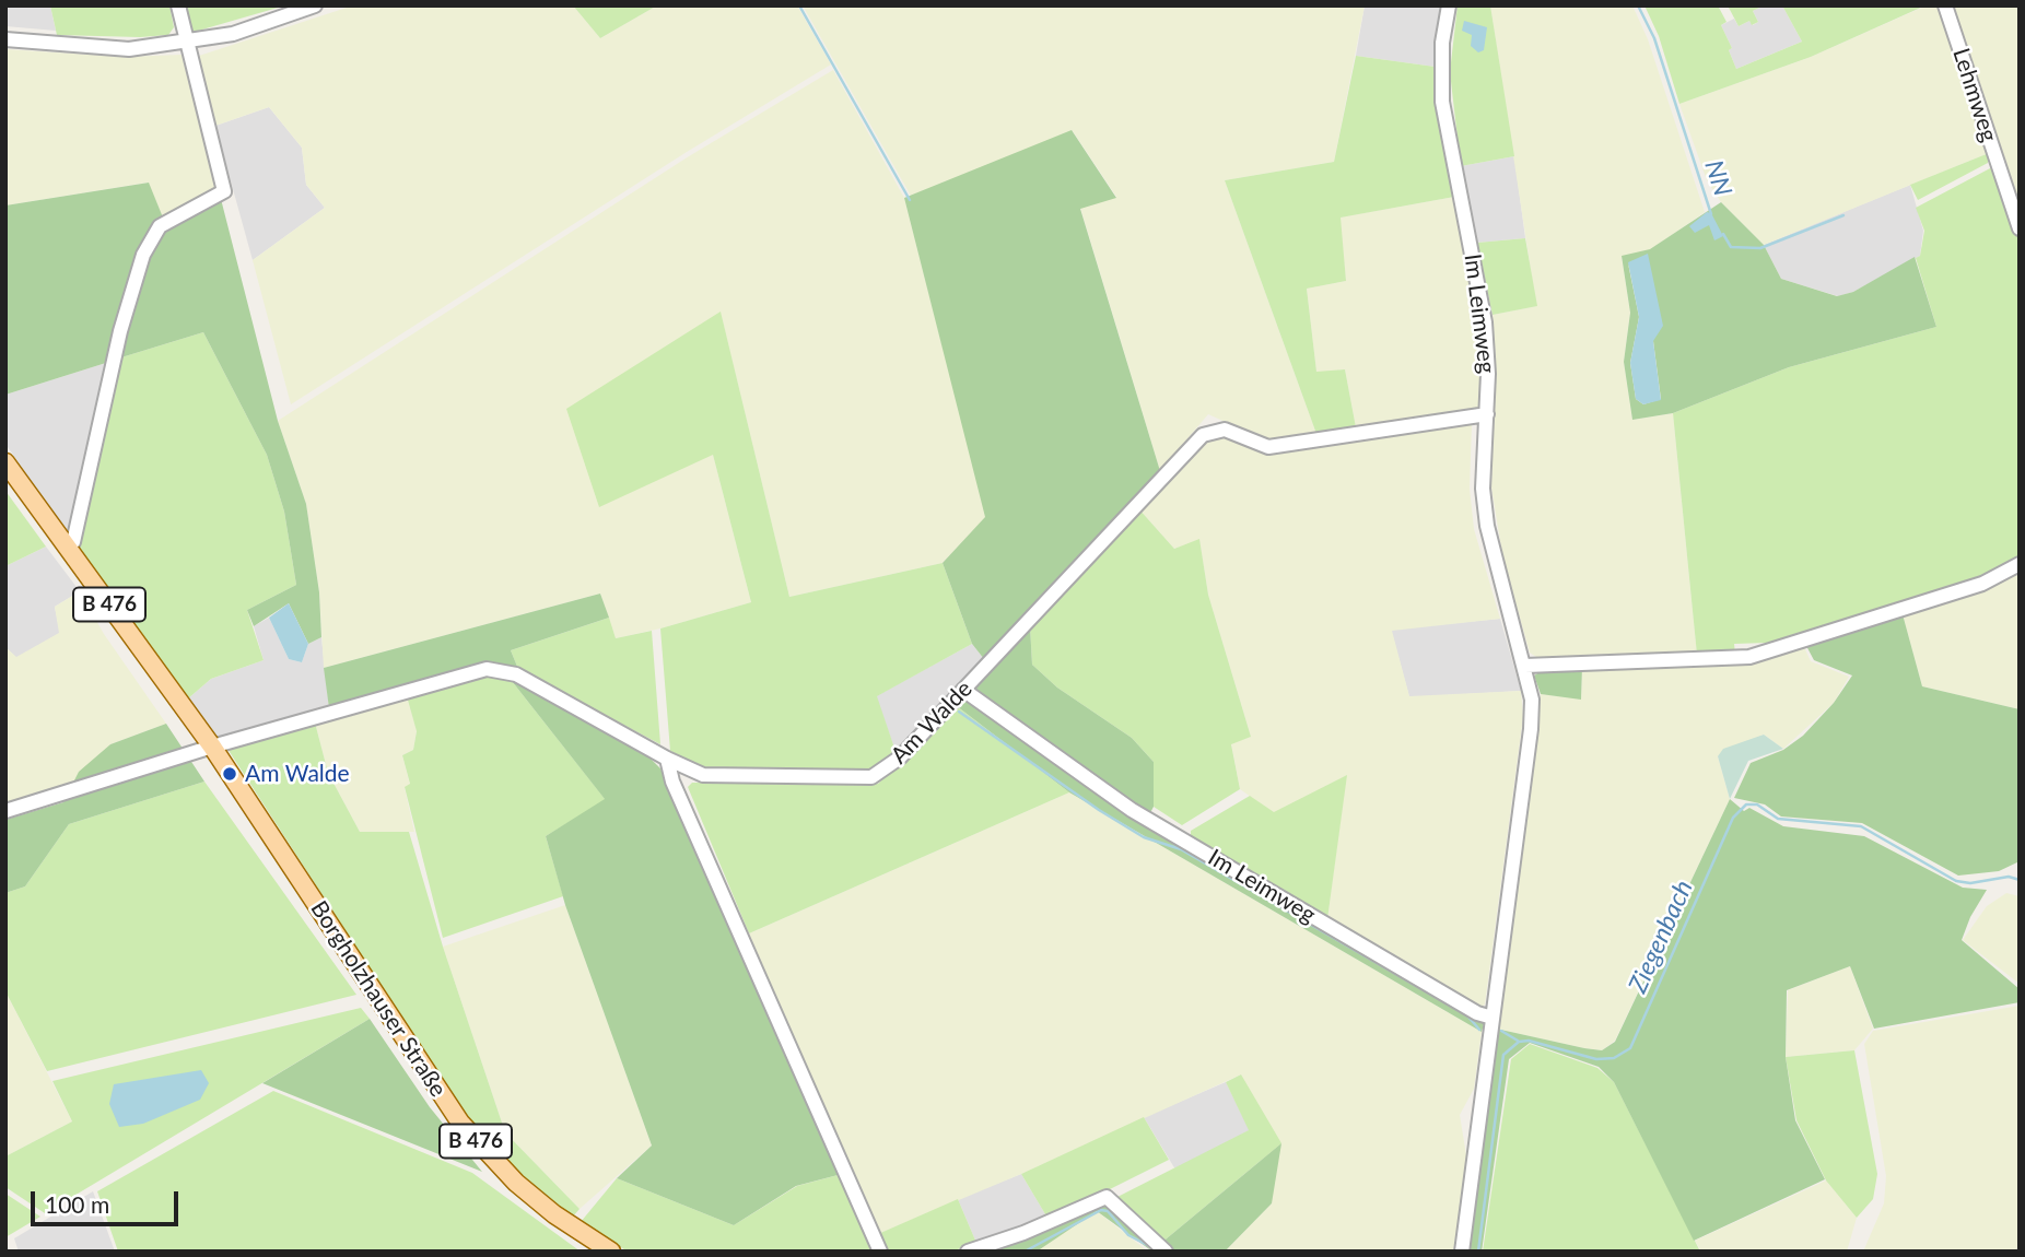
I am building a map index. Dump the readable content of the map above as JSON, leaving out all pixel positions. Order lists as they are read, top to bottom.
{
  "streets": {
    "main road": ["B 476", "Borgholzhauser Straße"],
    "street": ["Lehmweg", "Im Leimweg", "Am Walde"]
  },
  "crossings": [
    ["Im Leimweg", "Am Walde"],
    ["Am Walde", "Borgholzhauser Straße"]
  ],
  "water": ["NN", "Ziegenbach"],
  "places": ["Am Walde"],
  "scale_bar": "100 m"
}
